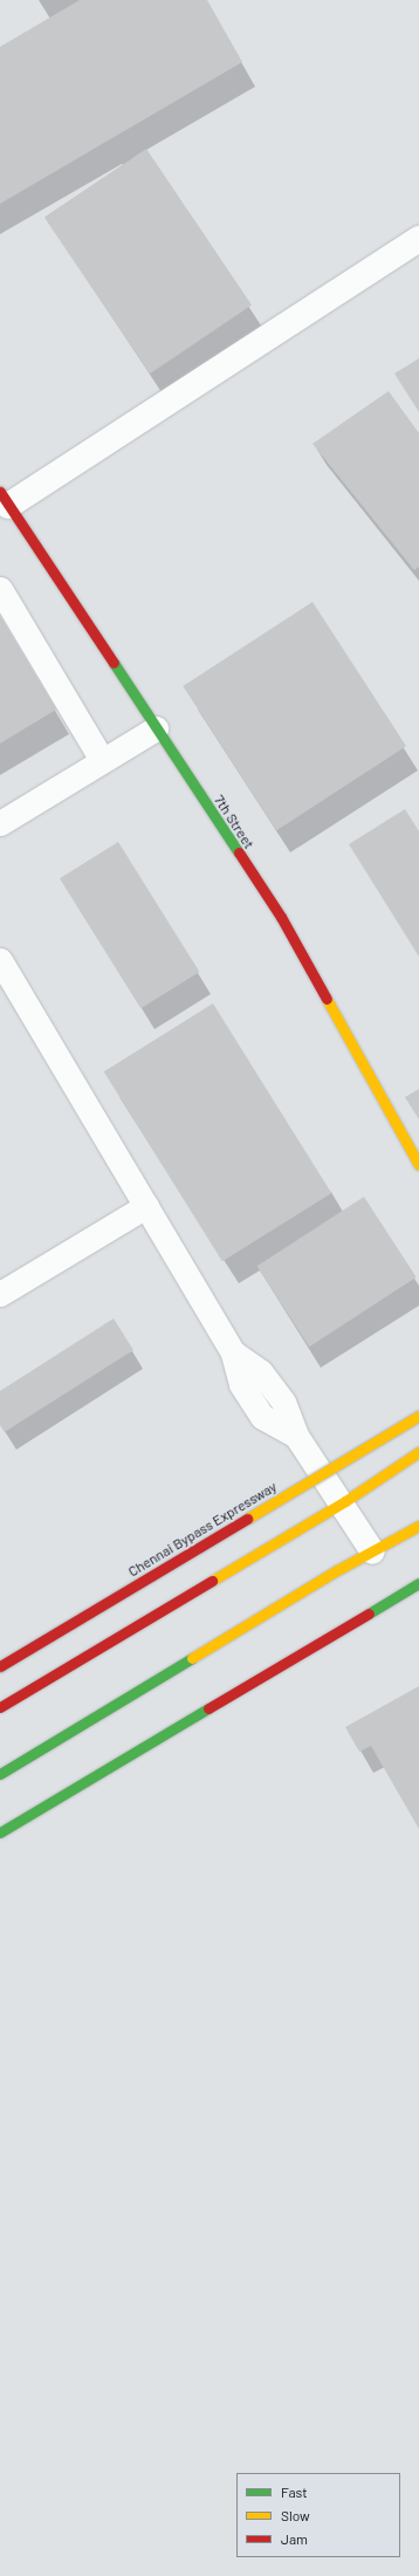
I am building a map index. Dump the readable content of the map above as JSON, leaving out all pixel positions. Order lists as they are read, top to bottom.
{
  "streets": {
    "main road": ["7th Street", "Chennai Bypass Expressway"]
  },
  "legend": ["Fast", "Slow", "Jam"]
}
